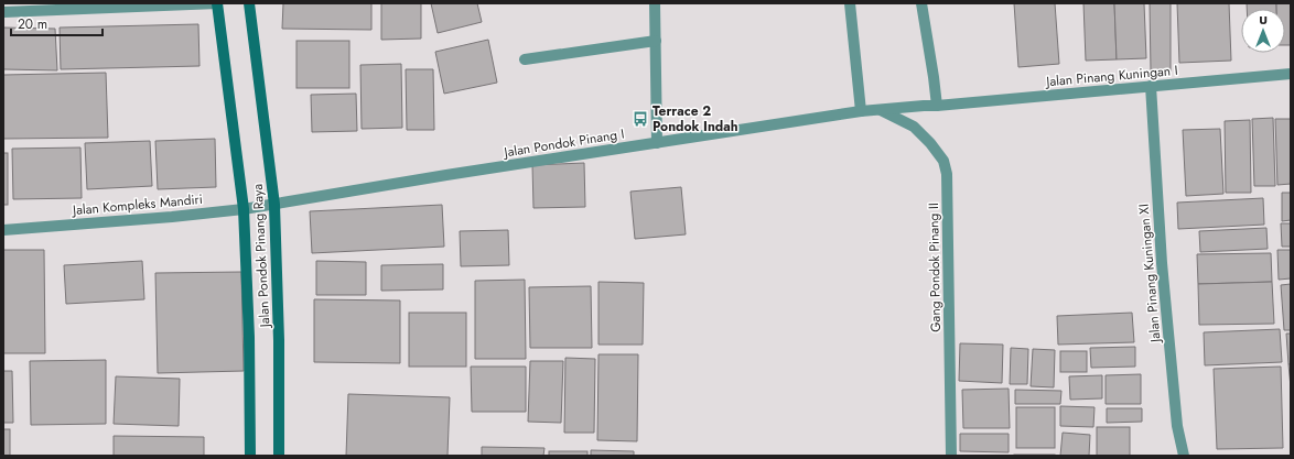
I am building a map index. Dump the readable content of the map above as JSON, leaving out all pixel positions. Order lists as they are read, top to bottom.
{
  "streets": {
    "main road": ["Jalan Pondok Pinang Raya"],
    "street": [
      "Jalan Pinang Kuningan I",
      "Jalan Pondok Pinang I",
      "Jalan Kompleks Mandiri",
      "Gang Pondok Pinang II",
      "Jalan Pinang Kuningan XI"
    ]
  },
  "crossings": [
    ["Jalan Pinang Kuningan I", "Jalan Pondok Pinang I"],
    ["Jalan Pinang Kuningan I", "Jalan Pinang Kuningan XI"],
    ["Jalan Pondok Pinang I", "Jalan Kompleks Mandiri"],
    ["Jalan Pondok Pinang I", "Jalan Pondok Pinang Raya"],
    ["Jalan Pondok Pinang I", "Gang Pondok Pinang II"],
    ["Jalan Kompleks Mandiri", "Jalan Pondok Pinang Raya"]
  ],
  "places": {
    "bus stop": ["Terrace 2 Pondok Indah"]
  },
  "scale_bar": "20 m",
  "north": "top"
}
